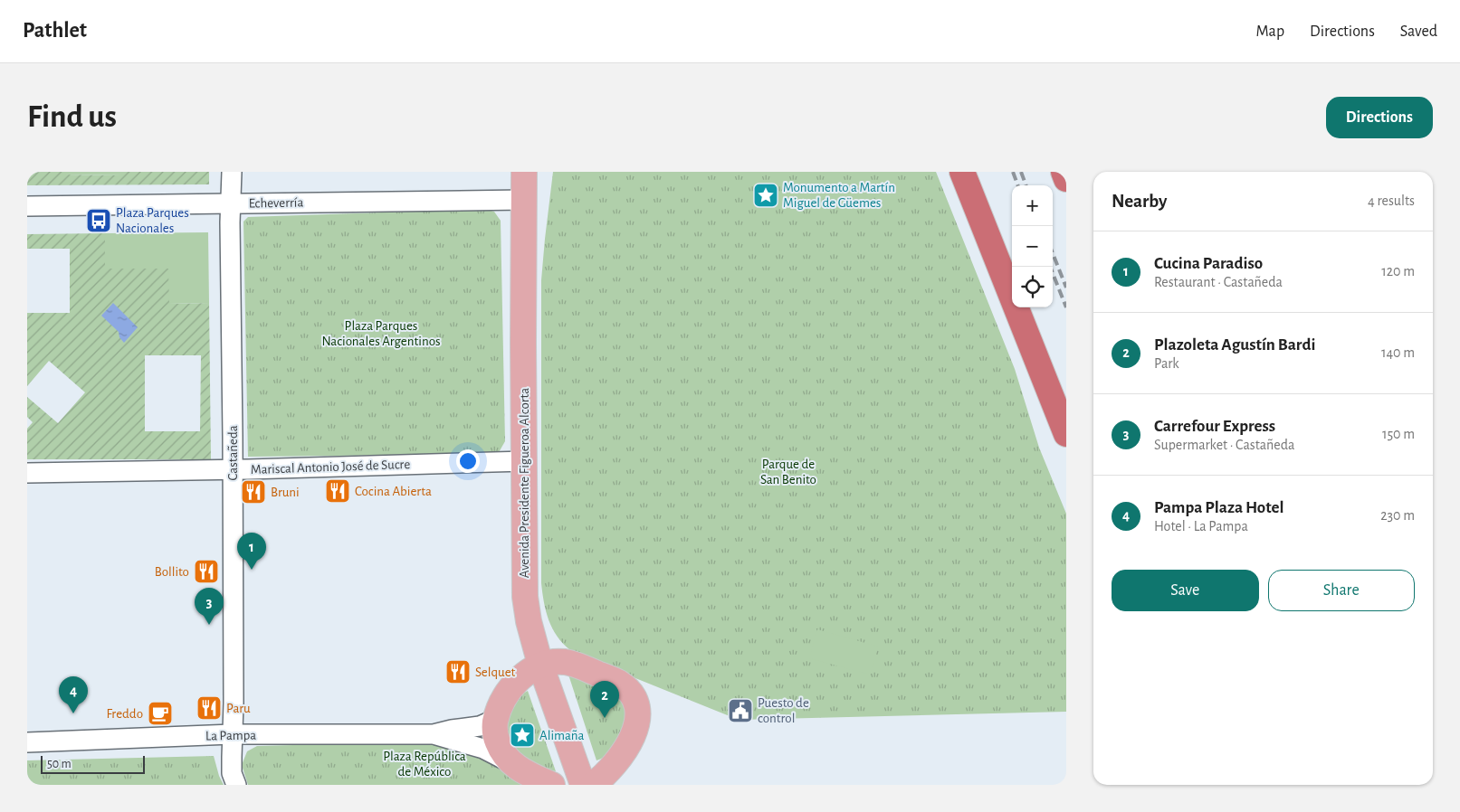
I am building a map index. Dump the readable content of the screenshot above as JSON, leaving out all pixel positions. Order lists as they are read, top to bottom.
{
  "streets": {
    "main road": ["Avenida Presidente Figueroa Alcorta"],
    "street": [
      "Echeverría",
      "Castañeda",
      "Mariscal Antonio José de Sucre",
      "La Pampa"
    ]
  },
  "crossings": [
    ["Echeverría", "Castañeda"],
    ["Echeverría", "Avenida Presidente Figueroa Alcorta"],
    ["Castañeda", "Mariscal Antonio José de Sucre"],
    ["Castañeda", "La Pampa"],
    ["Mariscal Antonio José de Sucre", "Avenida Presidente Figueroa Alcorta"]
  ],
  "parks": ["Plaza Parques Nacionales Argentinos", "Parque de San Benito", "Plaza República de México"],
  "places": {
    "place": ["Monumento a Martín Miguel de Güemes", "Alimaña"],
    "bus stop": ["Plaza Parques Nacionales"],
    "restaurant": [
      "Cocina Abierta",
      "Bruni",
      "Bollito",
      "Selquet",
      "Paru"
    ],
    "public building": ["Puesto de control"],
    "cafe": ["Freddo"]
  },
  "scale_bar": "50 m",
  "page": {
    "header": "Pathlet",
    "nav": ["Map", "Directions", "Saved"],
    "buttons": [
      "Directions",
      ["Save", "Share"]
    ],
    "title": "Find us",
    "heading": ["Nearby", "4 results"],
    "map_buttons": ["+", "−"],
    "list": [
      {
        "mark": "1",
        "name": "Cucina Paradiso",
        "note": "Restaurant · Castañeda",
        "value": "120 m"
      },
      {
        "mark": "2",
        "name": "Plazoleta Agustín Bardi",
        "note": "Park",
        "value": "140 m"
      },
      {
        "mark": "3",
        "name": "Carrefour Express",
        "note": "Supermarket · Castañeda",
        "value": "150 m"
      },
      {
        "mark": "4",
        "name": "Pampa Plaza Hotel",
        "note": "Hotel · La Pampa",
        "value": "230 m"
      }
    ],
    "pins": [
      "1",
      "3",
      "4",
      "2"
    ],
    "scale": "50 m"
  }
}
